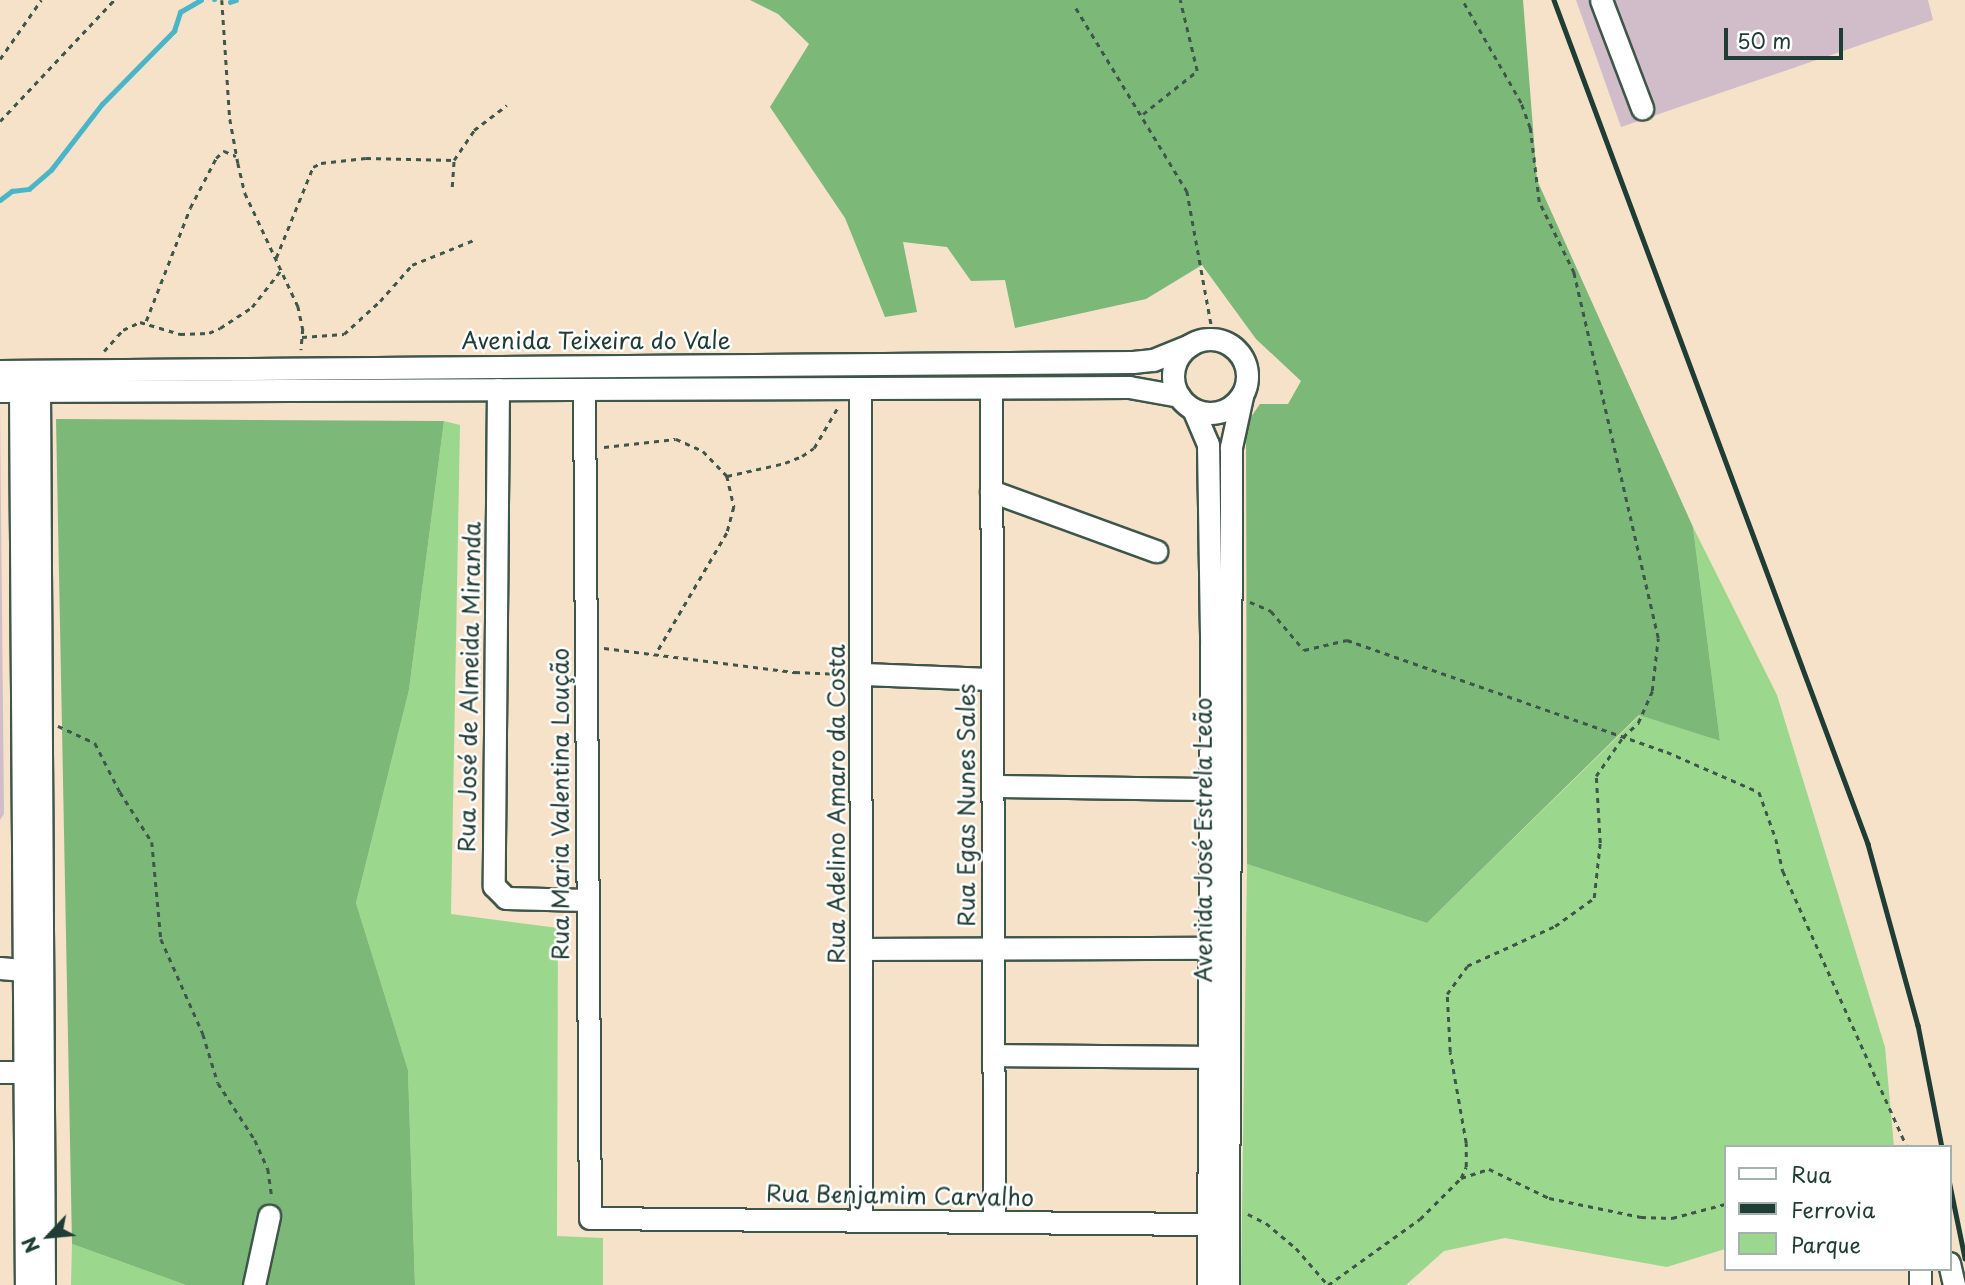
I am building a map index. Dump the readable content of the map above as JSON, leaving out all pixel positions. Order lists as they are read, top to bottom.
{
  "streets": {
    "street": [
      "Avenida Teixeira do Vale",
      "Rua José de Almeida Miranda",
      "Rua Maria Valentina Loução",
      "Rua Adelino Amaro da Costa",
      "Rua Egas Nunes Sales",
      "Avenida José Estrela Leão",
      "Rua Benjamim Carvalho"
    ]
  },
  "crossings": [
    ["Avenida Teixeira do Vale", "Avenida José Estrela Leão"],
    ["Rua José de Almeida Miranda", "Rua Maria Valentina Loução"],
    ["Rua Maria Valentina Loução", "Rua Benjamim Carvalho"],
    ["Rua Adelino Amaro da Costa", "Rua Benjamim Carvalho"],
    ["Rua Egas Nunes Sales", "Rua Benjamim Carvalho"],
    ["Avenida José Estrela Leão", "Rua Benjamim Carvalho"]
  ],
  "legend": ["Rua", "Ferrovia", "Parque"],
  "scale_bar": "50 m",
  "north": "bottom left"
}
